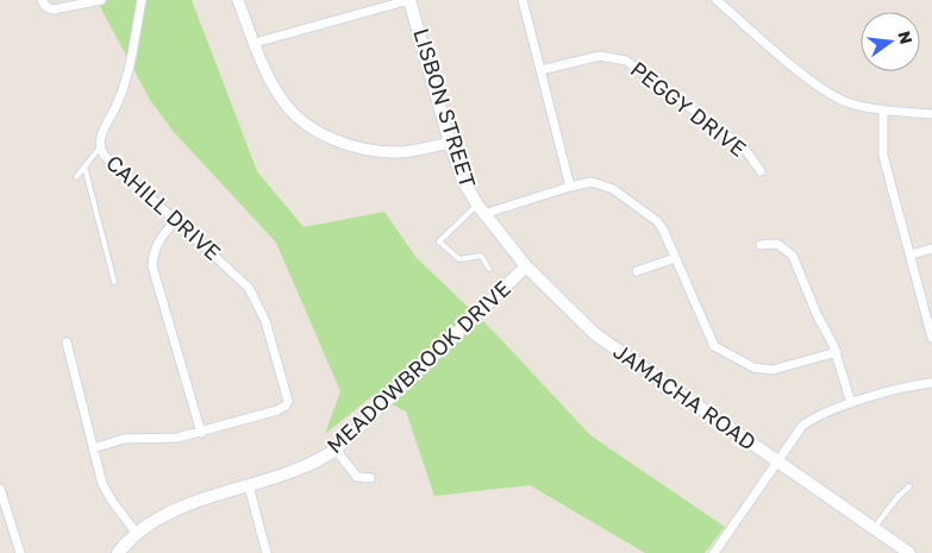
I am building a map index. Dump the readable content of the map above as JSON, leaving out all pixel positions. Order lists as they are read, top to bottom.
{
  "streets": {
    "main road": ["LISBON STREET", "MEADOWBROOK DRIVE", "JAMACHA ROAD"],
    "street": ["PEGGY DRIVE", "CAHILL DRIVE"]
  },
  "crossings": [
    ["LISBON STREET", "JAMACHA ROAD"],
    ["MEADOWBROOK DRIVE", "JAMACHA ROAD"]
  ],
  "north": "right"
}
